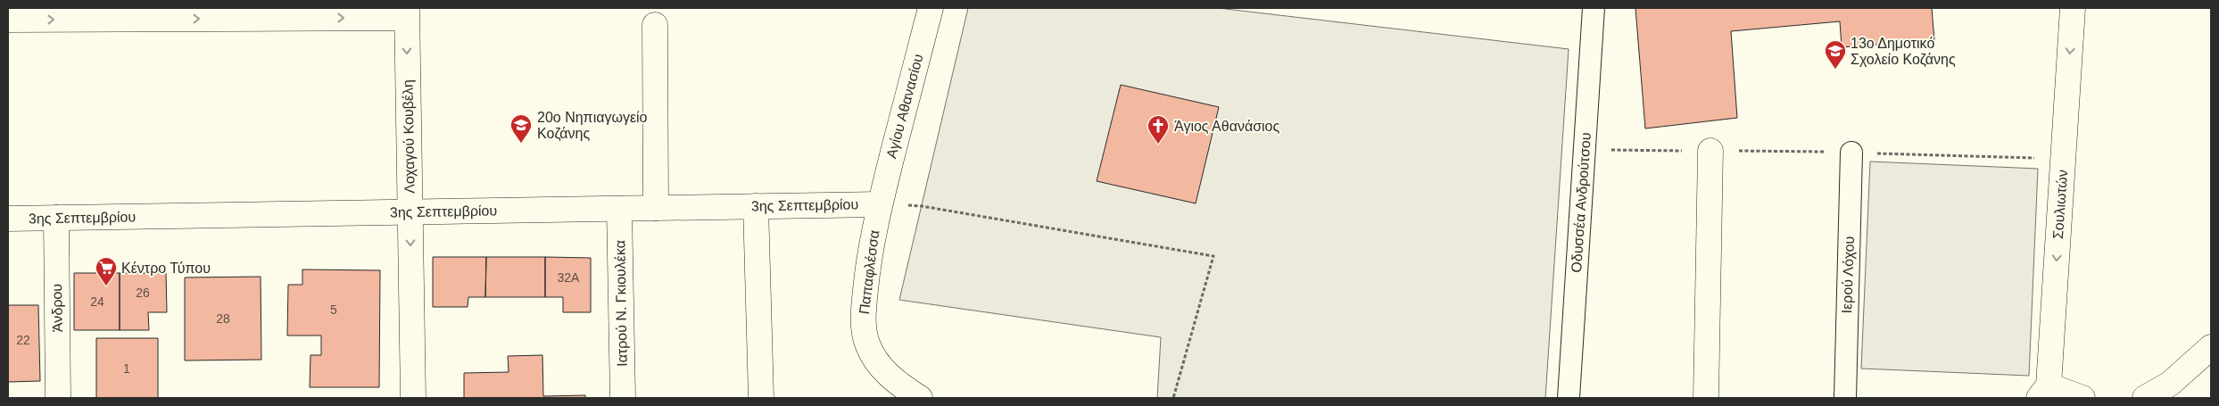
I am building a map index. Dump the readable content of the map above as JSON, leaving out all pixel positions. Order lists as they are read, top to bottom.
{
  "streets": {
    "street": [
      "Αγίου Αθανασίου",
      "Λοχαγού Κουβέλη",
      "Οδυσσέα Ανδρούτσου",
      "Σουλιωτών",
      "3ης Σεπτεμβρίου",
      "Παπαφλέσσα",
      "Ιερού Λόχου",
      "Ιατρού N. Γκιουλέκα",
      "Άνδρου"
    ]
  },
  "crossings": [
    ["Αγίου Αθανασίου", "3ης Σεπτεμβρίου"],
    ["Αγίου Αθανασίου", "Παπαφλέσσα"],
    ["Λοχαγού Κουβέλη", "3ης Σεπτεμβρίου"],
    ["3ης Σεπτεμβρίου", "Παπαφλέσσα"],
    ["3ης Σεπτεμβρίου", "Ιατρού N. Γκιουλέκα"],
    ["3ης Σεπτεμβρίου", "Άνδρου"]
  ],
  "one_way": ["Λοχαγού Κουβέλη", "Σουλιωτών"],
  "places": {
    "school or university": ["13ο Δημοτικό Σχολείο Κοζάνης", "20ο Νηπιαγωγείο Κοζάνης"],
    "church": ["Άγιος Αθανάσιος"],
    "supermarket": ["Κέντρο Τύπου"]
  },
  "house_numbers": [
    "32A",
    "26",
    "24",
    "5",
    "28",
    "22",
    "1"
  ]
}
